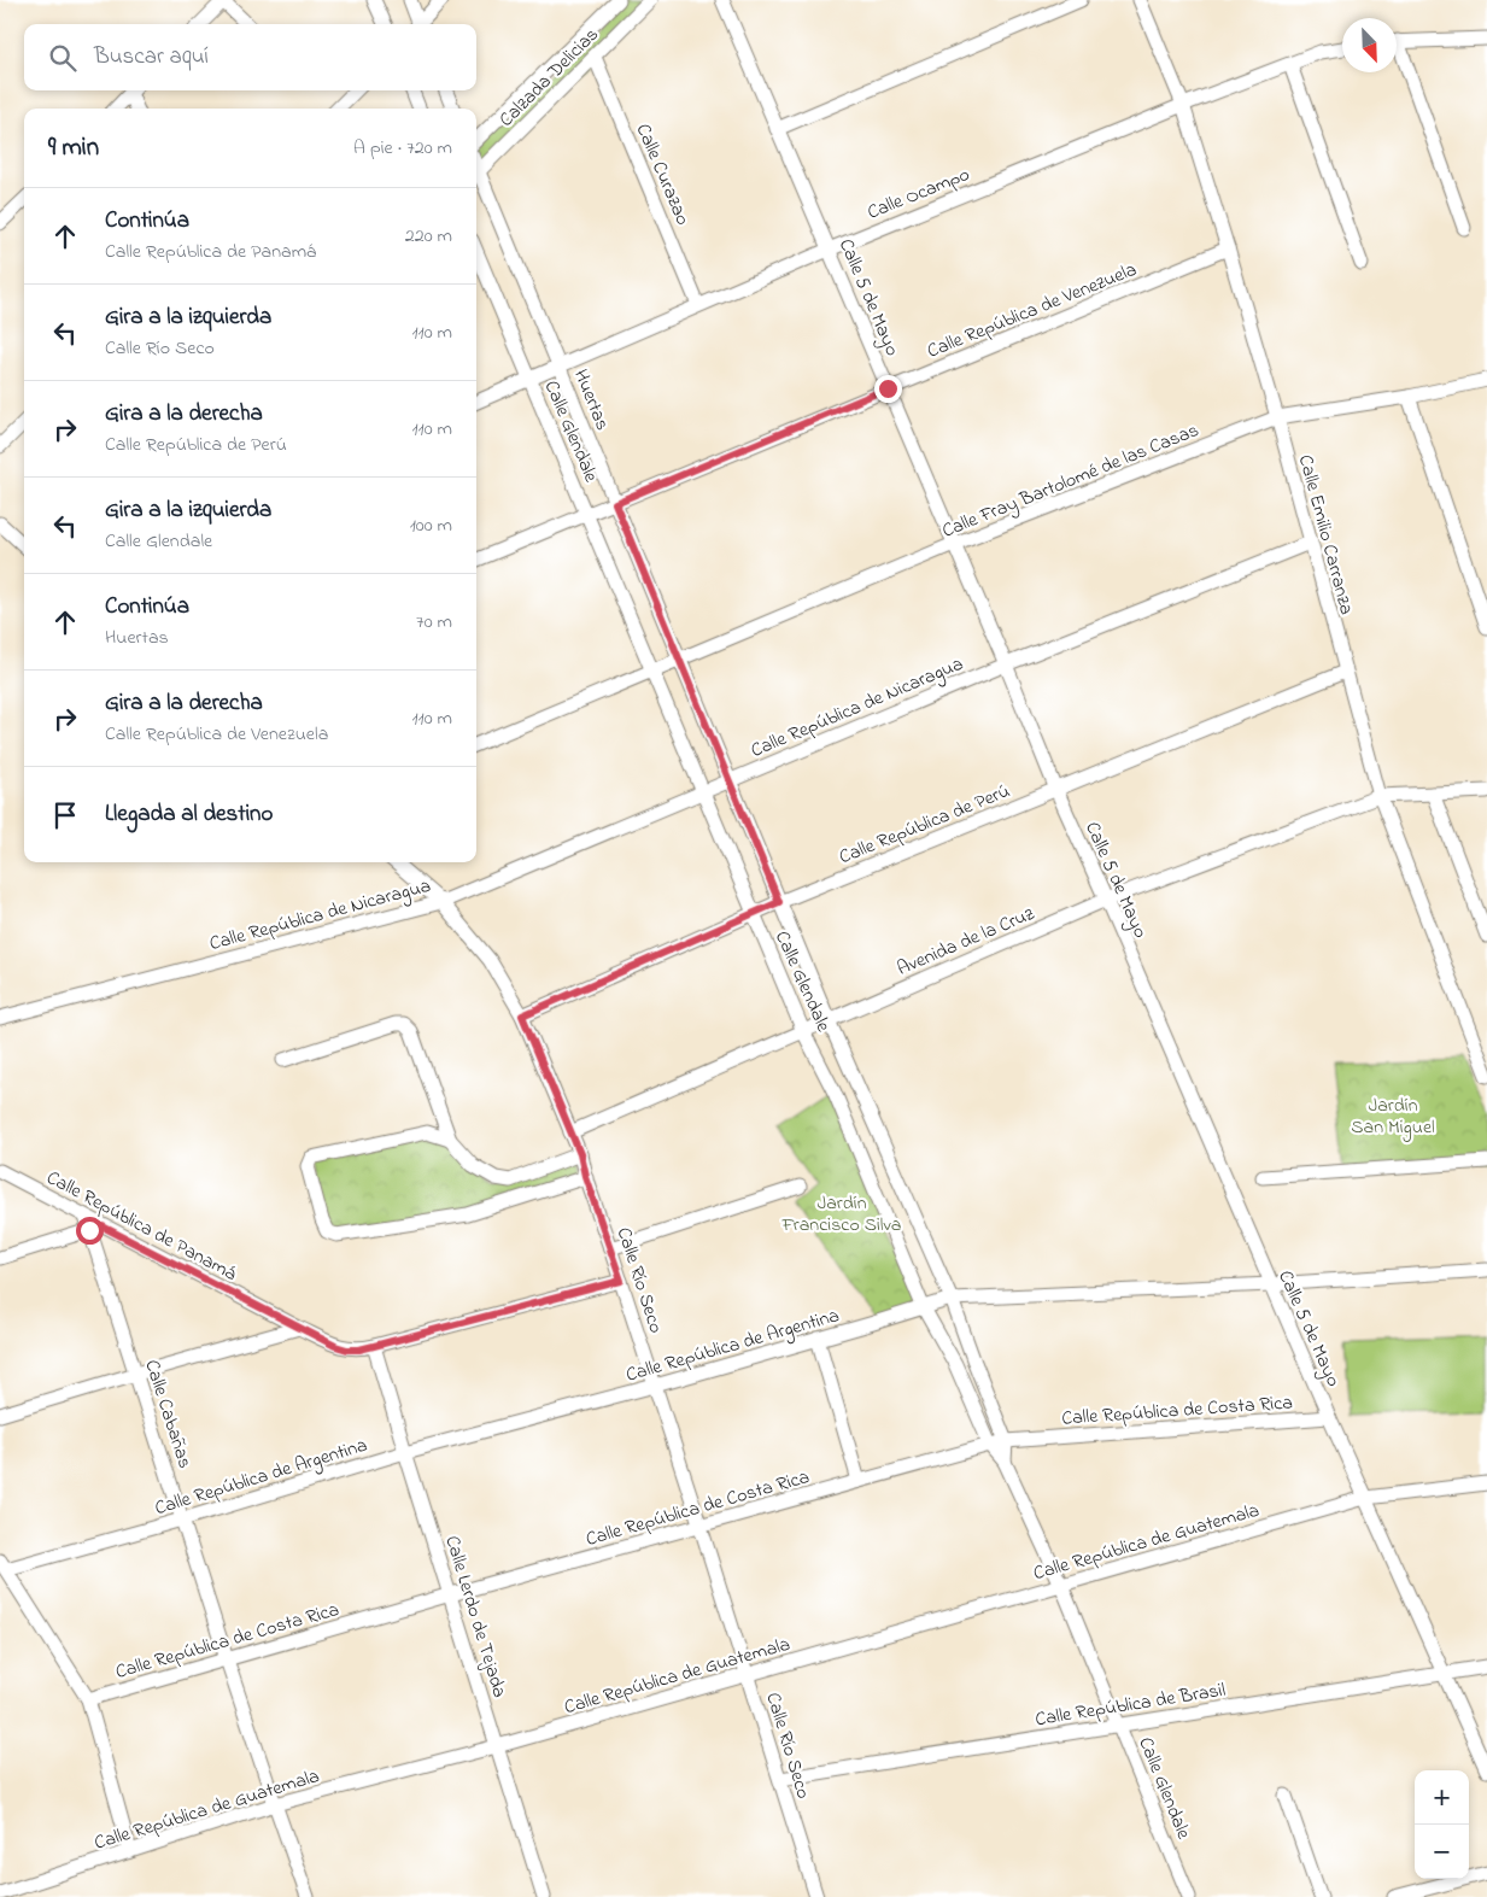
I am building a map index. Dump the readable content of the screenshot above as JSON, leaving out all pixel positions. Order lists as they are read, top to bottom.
{
  "streets": {
    "street": [
      "Calzada Delicias",
      "Calle Curazao",
      "Calle Ocampo",
      "Calle 5 de Mayo",
      "Calle República de Venezuela",
      "Huertas",
      "Calle Glendale",
      "Calle Fray Bartolomé de las Casas",
      "Calle Emilio Carranza",
      "Calle República de Nicaragua",
      "Calle República de Perú",
      "Avenida de la Cruz",
      "Calle República de Panamá",
      "Calle Río Seco",
      "Calle República de Argentina",
      "Calle República de Costa Rica",
      "Calle Cabañas",
      "Calle República de Guatemala",
      "Calle Lerdo de Tejada",
      "Calle República de Brasil"
    ]
  },
  "crossings": [
    ["Calzada Delicias", "Calle Curazao"],
    ["Calle Curazao", "Calle Ocampo"],
    ["Calle Ocampo", "Calle 5 de Mayo"],
    ["Calle Ocampo", "Huertas"],
    ["Calle Ocampo", "Calle Glendale"],
    ["Calle Ocampo", "Calle Emilio Carranza"],
    ["Calle 5 de Mayo", "Calle República de Venezuela"],
    ["Calle 5 de Mayo", "Calle Fray Bartolomé de las Casas"],
    ["Calle 5 de Mayo", "Calle República de Nicaragua"],
    ["Calle 5 de Mayo", "Calle República de Perú"],
    ["Calle 5 de Mayo", "Avenida de la Cruz"],
    ["Calle 5 de Mayo", "Calle República de Argentina"],
    ["Calle 5 de Mayo", "Calle República de Costa Rica"],
    ["Calle 5 de Mayo", "Calle República de Guatemala"],
    ["Calle 5 de Mayo", "Calle República de Brasil"],
    ["Calle República de Venezuela", "Huertas"],
    ["Calle República de Venezuela", "Calle Glendale"],
    ["Calle República de Venezuela", "Calle Emilio Carranza"],
    ["Huertas", "Calle Glendale"],
    ["Huertas", "Calle Fray Bartolomé de las Casas"],
    ["Calle Glendale", "Calle Fray Bartolomé de las Casas"],
    ["Calle Glendale", "Calle República de Nicaragua"],
    ["Calle Glendale", "Calle República de Perú"],
    ["Calle Glendale", "Avenida de la Cruz"],
    ["Calle Glendale", "Calle República de Argentina"],
    ["Calle Glendale", "Calle República de Costa Rica"],
    ["Calle Glendale", "Calle República de Guatemala"],
    ["Calle Glendale", "Calle República de Brasil"],
    ["Calle Fray Bartolomé de las Casas", "Calle Emilio Carranza"],
    ["Calle Emilio Carranza", "Calle República de Nicaragua"],
    ["Calle Emilio Carranza", "Calle República de Perú"],
    ["Calle Emilio Carranza", "Avenida de la Cruz"],
    ["Calle República de Nicaragua", "Calle Río Seco"],
    ["Calle República de Perú", "Calle Río Seco"],
    ["Avenida de la Cruz", "Calle Río Seco"],
    ["Calle República de Panamá", "Calle Río Seco"],
    ["Calle República de Panamá", "Calle Cabañas"],
    ["Calle República de Panamá", "Calle Lerdo de Tejada"],
    ["Calle Río Seco", "Calle República de Argentina"],
    ["Calle Río Seco", "Calle República de Costa Rica"],
    ["Calle Río Seco", "Calle República de Guatemala"],
    ["Calle Río Seco", "Calle República de Brasil"],
    ["Calle República de Argentina", "Calle Cabañas"],
    ["Calle República de Argentina", "Calle Lerdo de Tejada"],
    ["Calle República de Costa Rica", "Calle Cabañas"],
    ["Calle República de Costa Rica", "Calle Lerdo de Tejada"],
    ["Calle Cabañas", "Calle República de Guatemala"],
    ["Calle República de Guatemala", "Calle Lerdo de Tejada"]
  ],
  "parks": ["Jardín San Miguel", "Jardín Francisco Silva"],
  "north": "bottom right",
  "page": {
    "search": "Buscar aquí",
    "heading": ["9 min", "A pie · 720 m"],
    "list": [
      ["Continúa", "Calle República de Panamá", "220 m"],
      ["Gira a la izquierda", "Calle Río Seco", "110 m"],
      ["Gira a la derecha", "Calle República de Perú", "110 m"],
      ["Gira a la izquierda", "Calle Glendale", "100 m"],
      ["Continúa", "Huertas", "70 m"],
      ["Gira a la derecha", "Calle República de Venezuela", "110 m"],
      "Llegada al destino"
    ],
    "map_buttons": ["+", "−"]
  }
}
